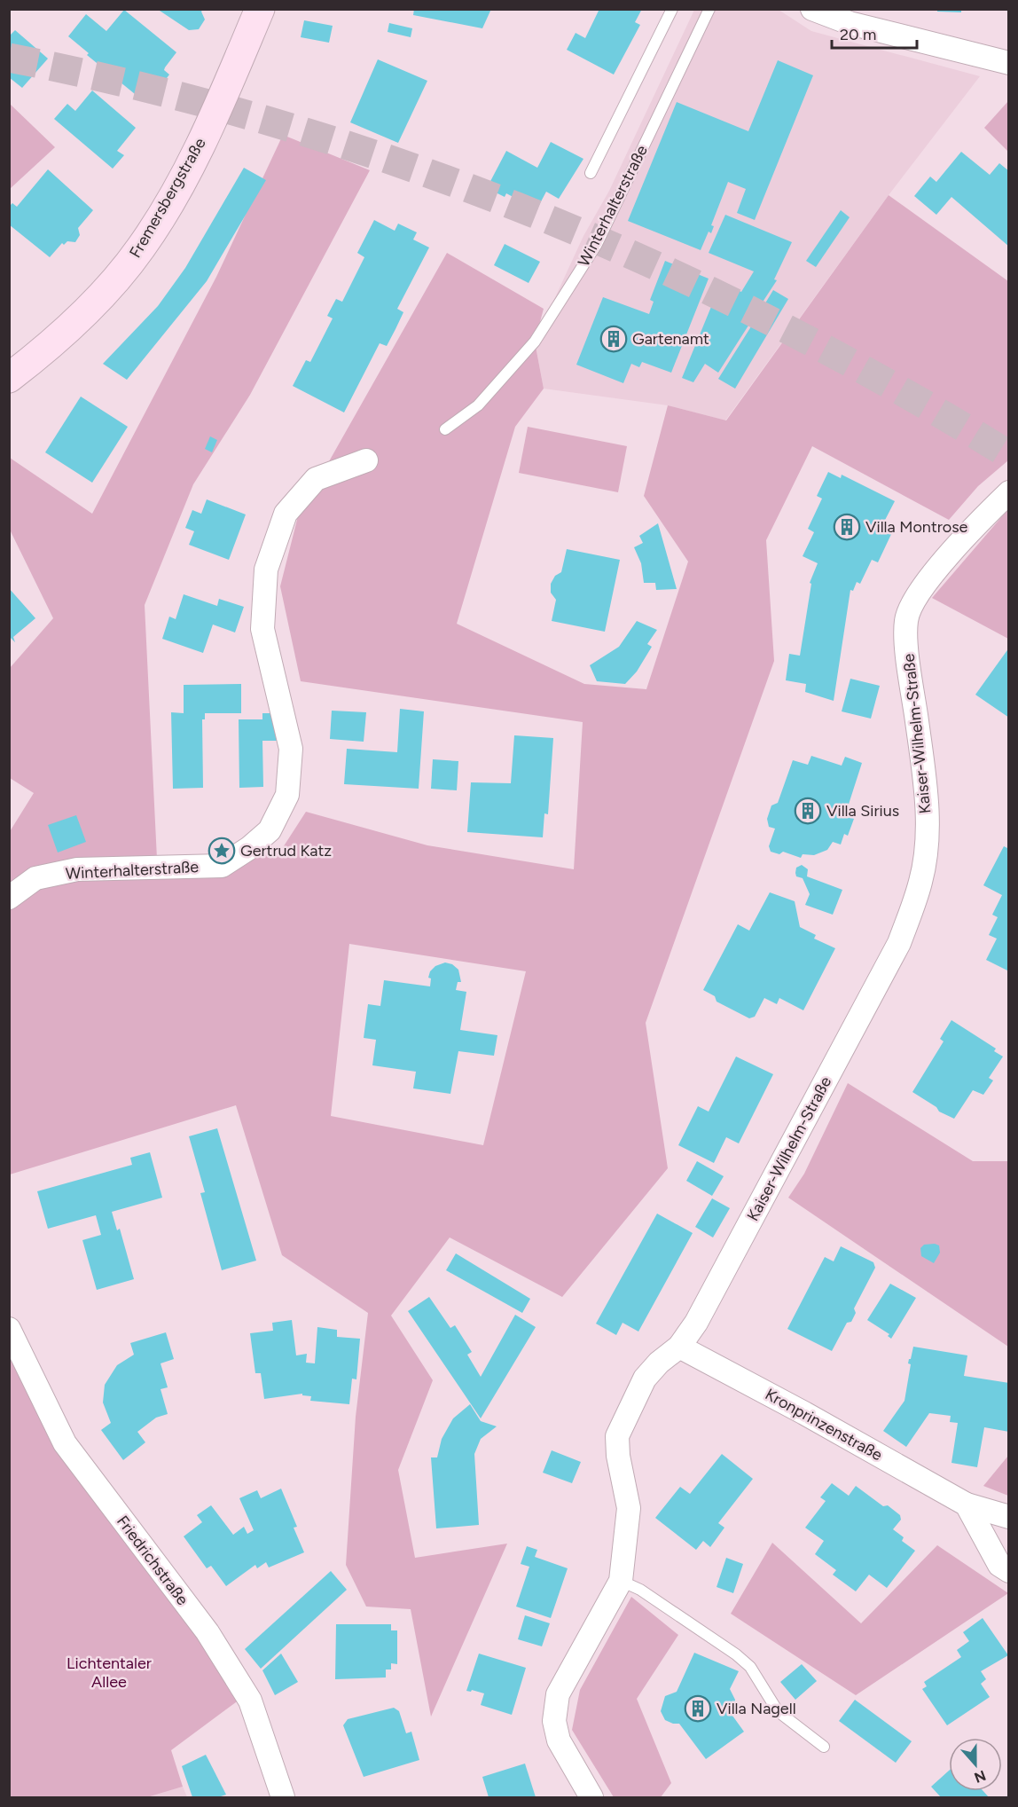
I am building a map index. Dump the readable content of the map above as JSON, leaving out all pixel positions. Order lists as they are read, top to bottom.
{
  "streets": {
    "main road": ["Fremersbergstraße"],
    "street": [
      "Winterhalterstraße",
      "Kaiser-Wilhelm-Straße",
      "Kronprinzenstraße",
      "Friedrichstraße"
    ]
  },
  "crossings": [
    ["Kaiser-Wilhelm-Straße", "Kronprinzenstraße"]
  ],
  "parks": ["Lichtentaler Allee"],
  "places": {
    "building": [
      "Gartenamt",
      "Villa Montrose",
      "Villa Sirius",
      "Villa Nagell"
    ],
    "place": ["Gertrud Katz"]
  },
  "scale_bar": "20 m",
  "north": "bottom"
}
